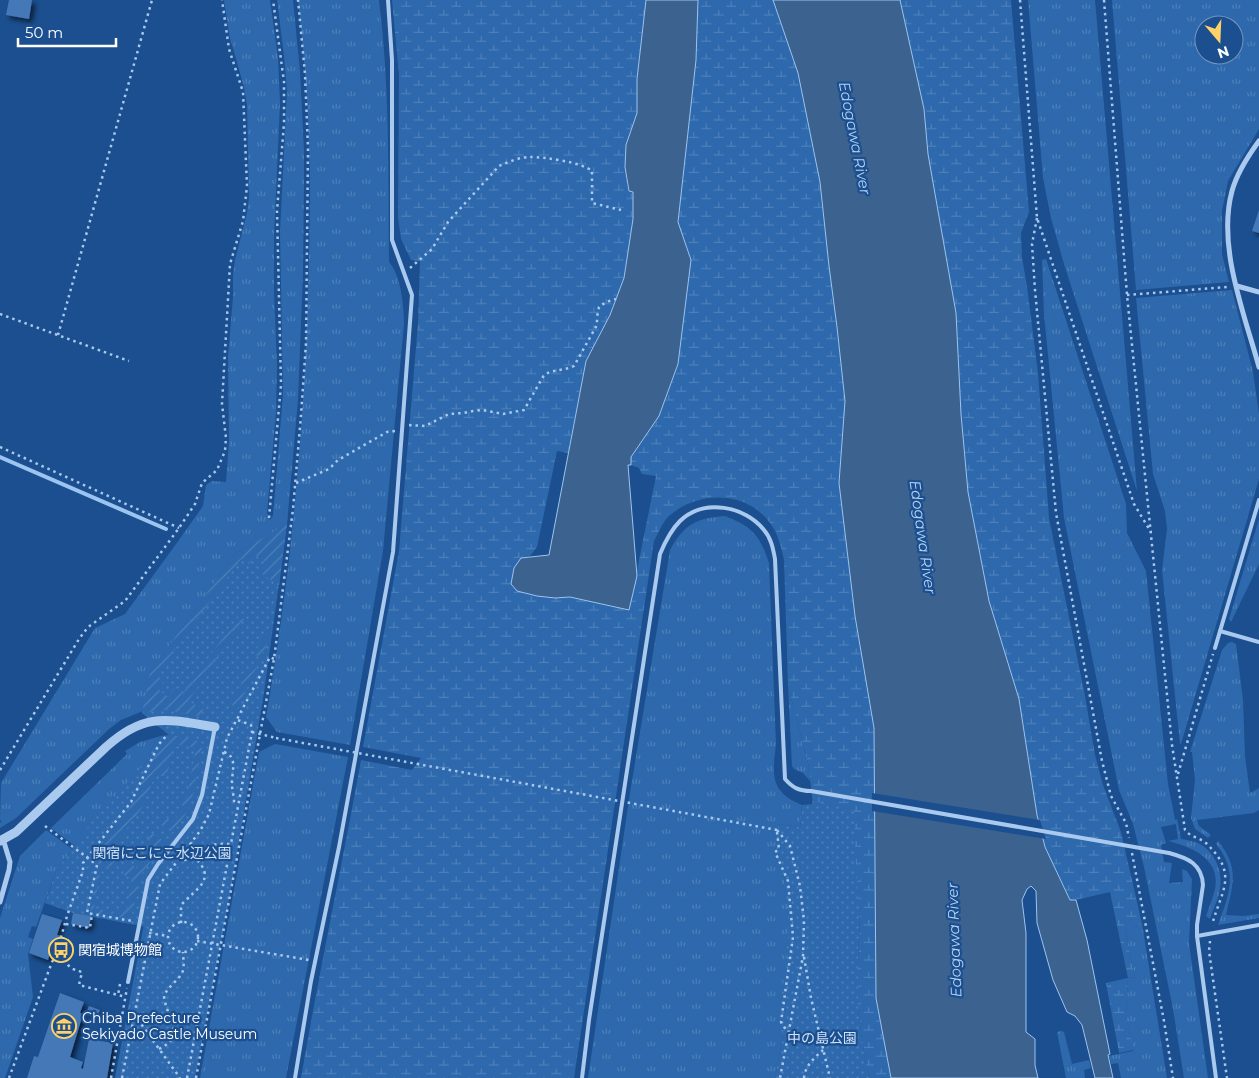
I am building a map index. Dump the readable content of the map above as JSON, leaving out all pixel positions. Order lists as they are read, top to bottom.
{
  "water": ["Edogawa River"],
  "parks": ["関宿にこにこ水辺公園", "中の島公園"],
  "places": {
    "bus stop": ["関宿城博物館"],
    "museum": ["Chiba Prefecture Sekiyado Castle Museum"]
  },
  "scale_bar": "50 m",
  "north": "bottom"
}
